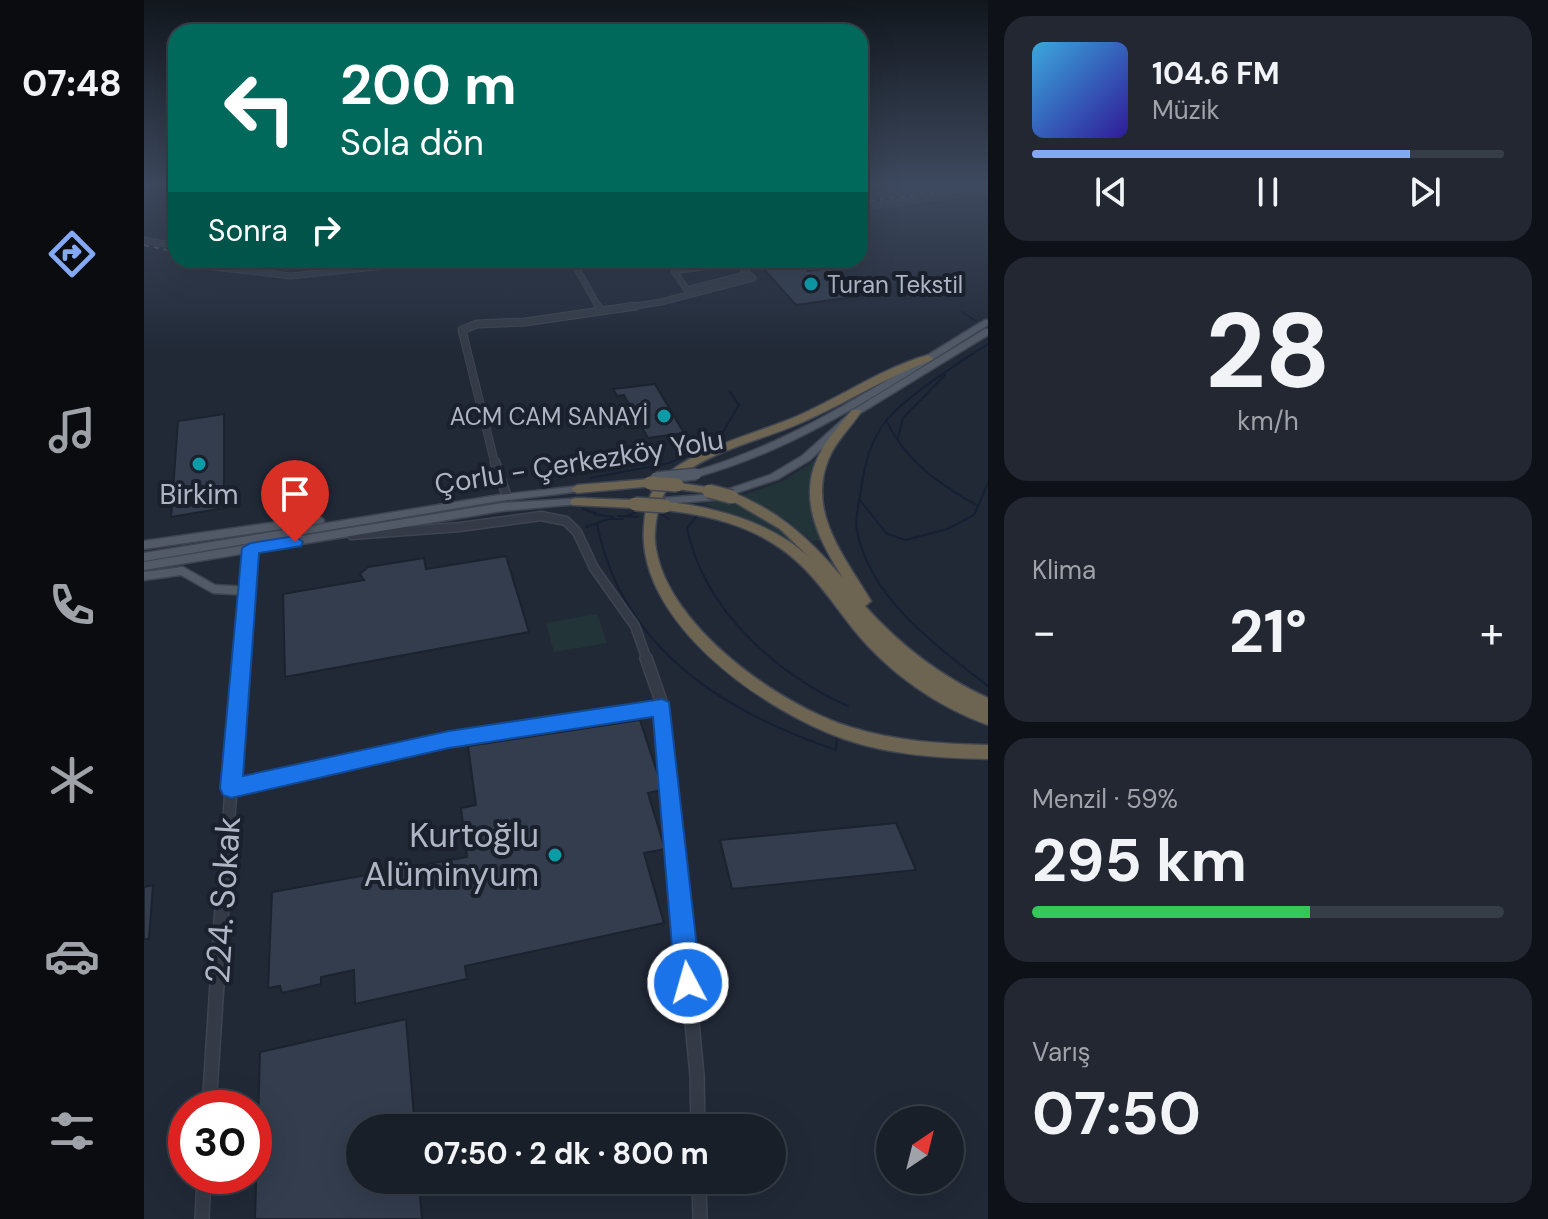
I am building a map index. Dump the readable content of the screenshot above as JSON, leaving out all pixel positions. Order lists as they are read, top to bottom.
{
  "streets": {
    "main road": ["Çorlu - Çerkezköy Yolu"],
    "street": ["224. Sokak"]
  },
  "crossings": [
    ["Çorlu - Çerkezköy Yolu", "224. Sokak"]
  ],
  "places": [
    "Turan Tekstil",
    "ACM CAM SANAYİ",
    "Birkim",
    "Kurtoğlu Alüminyum"
  ],
  "north": "top right",
  "page": {
    "tabs": "07:48",
    "turn": ["200 m", "Sola dön"],
    "song": ["104.6 FM", "Müzik"],
    "then": "Sonra",
    "tile": [
      ["28", "km/h"],
      "Klima",
      ["Menzil · 59%", "295 km"],
      ["Varış", "07:50"]
    ],
    "heat": ["−", "21°", "+"],
    "limit": "30",
    "trip": "07:50 · 2 dk · 800 m"
  }
}
